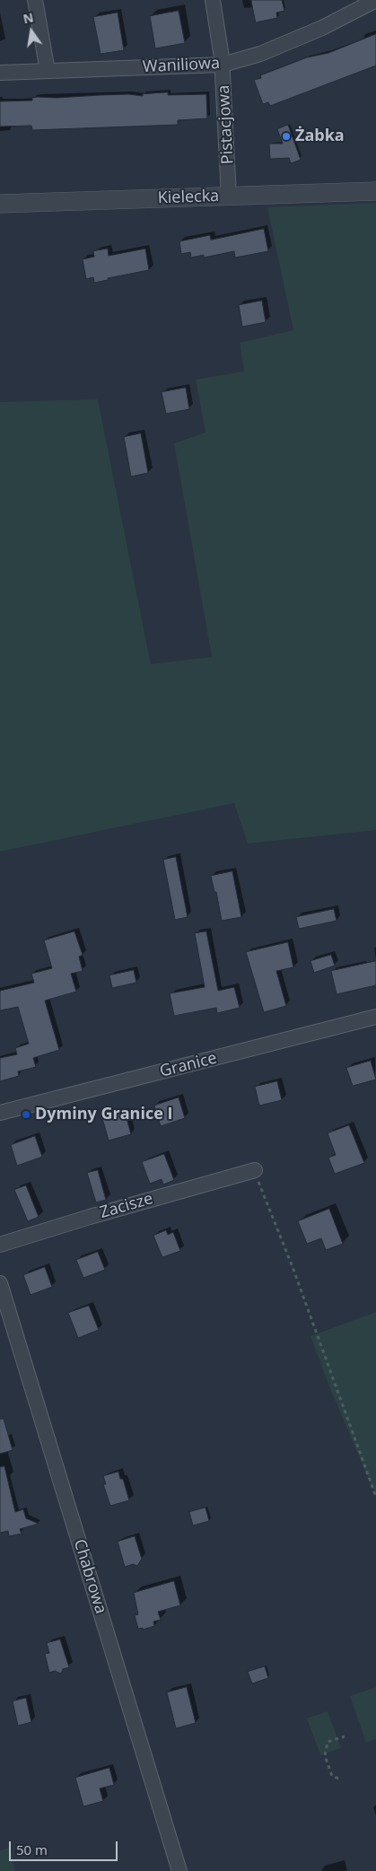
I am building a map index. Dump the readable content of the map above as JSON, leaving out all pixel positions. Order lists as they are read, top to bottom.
{
  "streets": {
    "street": [
      "Waniliowa",
      "Pistacjowa",
      "Kielecka",
      "Granice",
      "Zacisze",
      "Chabrowa"
    ]
  },
  "crossings": [
    ["Waniliowa", "Pistacjowa"],
    ["Pistacjowa", "Kielecka"]
  ],
  "places": ["Żabka", "Dyminy Granice I"],
  "scale_bar": "50 m",
  "north": "top"
}
